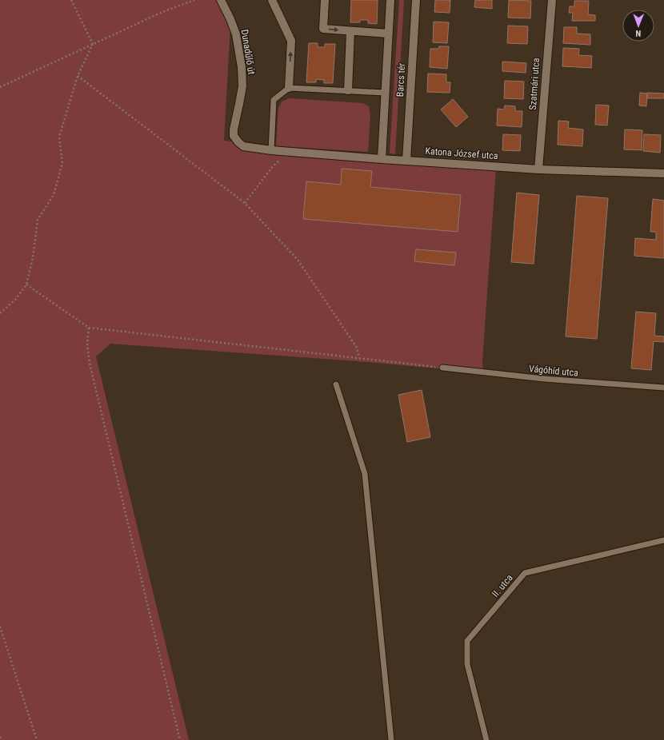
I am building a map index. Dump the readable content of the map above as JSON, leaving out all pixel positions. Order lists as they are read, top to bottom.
{
  "streets": {
    "street": [
      "Dunadűlő út",
      "Barcs tér",
      "Szatmári utca",
      "Katona József utca"
    ],
    "lane": ["Vágóhíd utca", "II. utca"]
  },
  "crossings": [
    ["Dunadűlő út", "Katona József utca"],
    ["Barcs tér", "Katona József utca"],
    ["Szatmári utca", "Katona József utca"]
  ],
  "north": "bottom"
}
